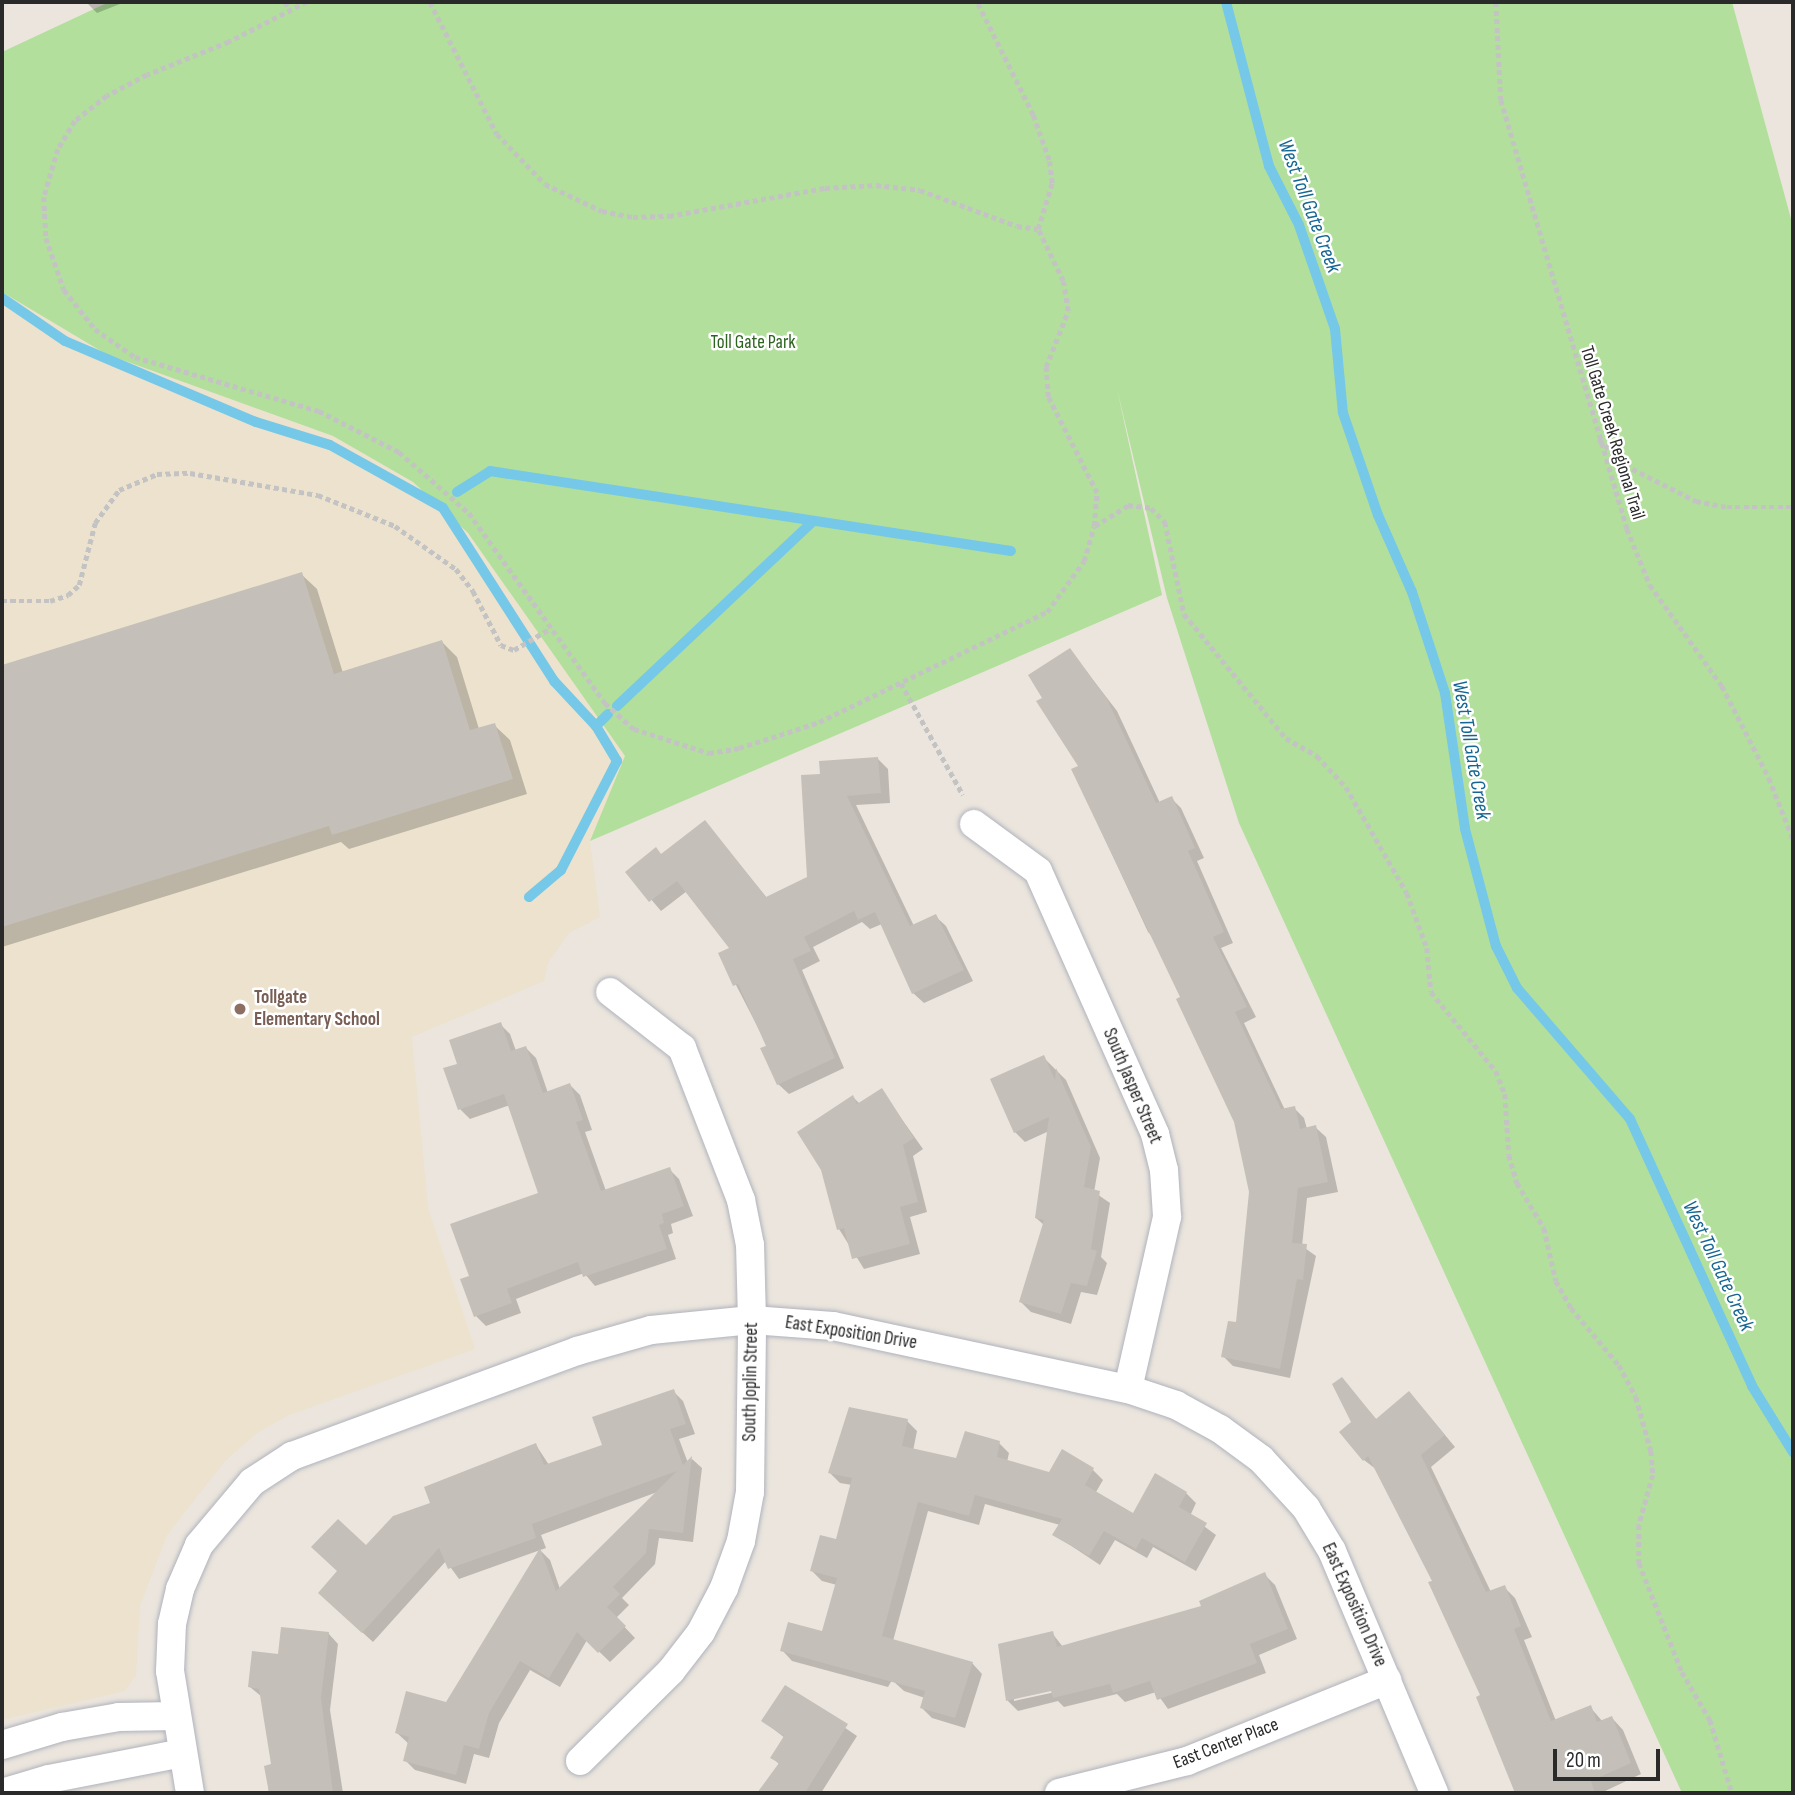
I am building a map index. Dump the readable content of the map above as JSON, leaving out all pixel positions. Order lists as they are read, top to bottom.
{
  "streets": {
    "street": [
      "South Jasper Street",
      "East Exposition Drive",
      "South Joplin Street",
      "East Center Place"
    ],
    "path": ["Toll Gate Creek Regional Trail"]
  },
  "crossings": [
    ["South Jasper Street", "East Exposition Drive"],
    ["East Exposition Drive", "South Joplin Street"],
    ["East Exposition Drive", "East Center Place"]
  ],
  "water": ["West Toll Gate Creek"],
  "parks": ["Toll Gate Park"],
  "places": ["Tollgate Elementary School"],
  "scale_bar": "20 m"
}
